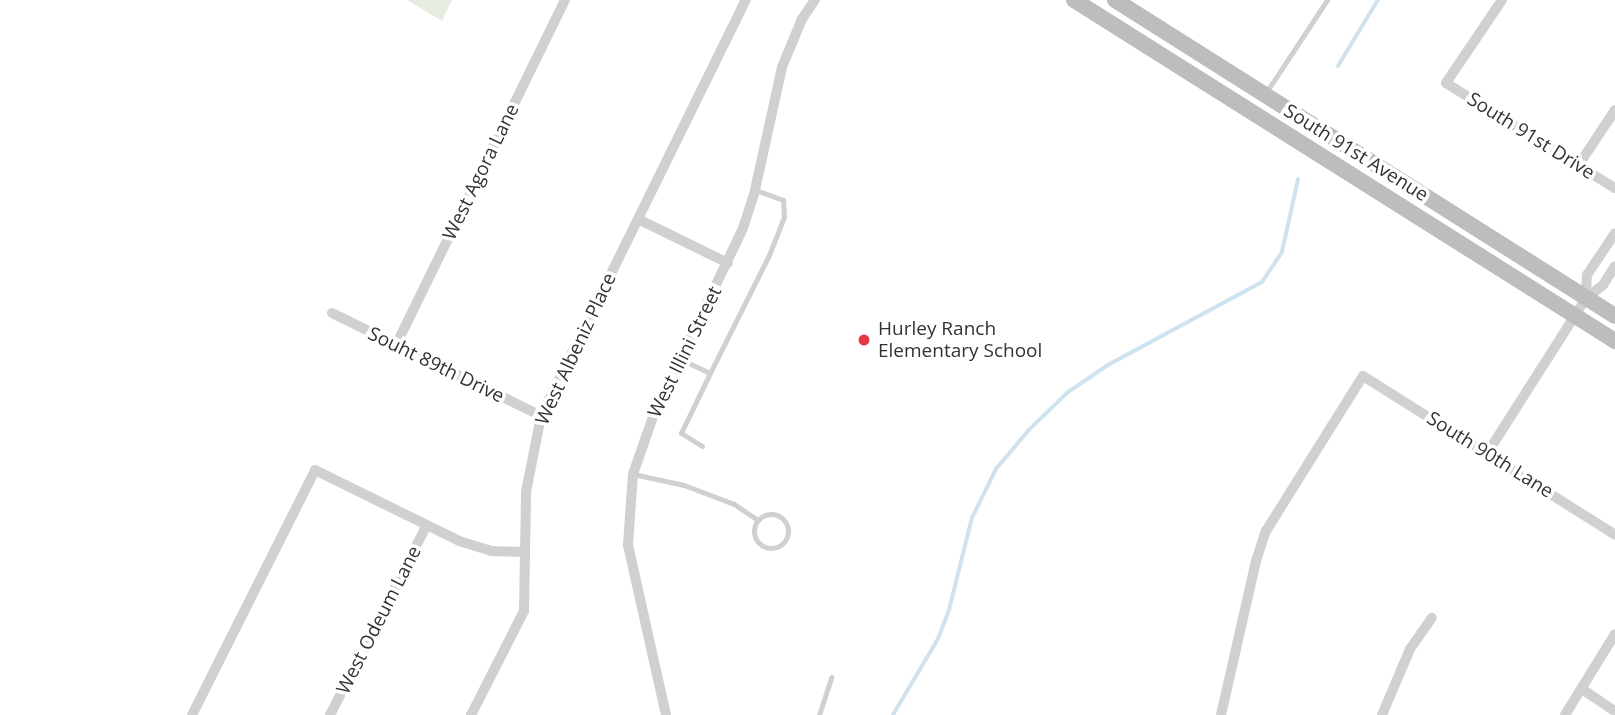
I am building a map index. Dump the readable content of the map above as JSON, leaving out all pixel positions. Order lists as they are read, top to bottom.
{
  "streets": {
    "main road": ["South 91st Avenue"],
    "street": [
      "South 91st Drive",
      "West Agora Lane",
      "West Albeniz Place",
      "West Illini Street",
      "Souht 89th Drive",
      "South 90th Lane",
      "West Odeum Lane"
    ]
  },
  "crossings": [
    ["West Agora Lane", "Souht 89th Drive"],
    ["West Albeniz Place", "Souht 89th Drive"]
  ],
  "places": ["Hurley Ranch Elementary School"]
}
